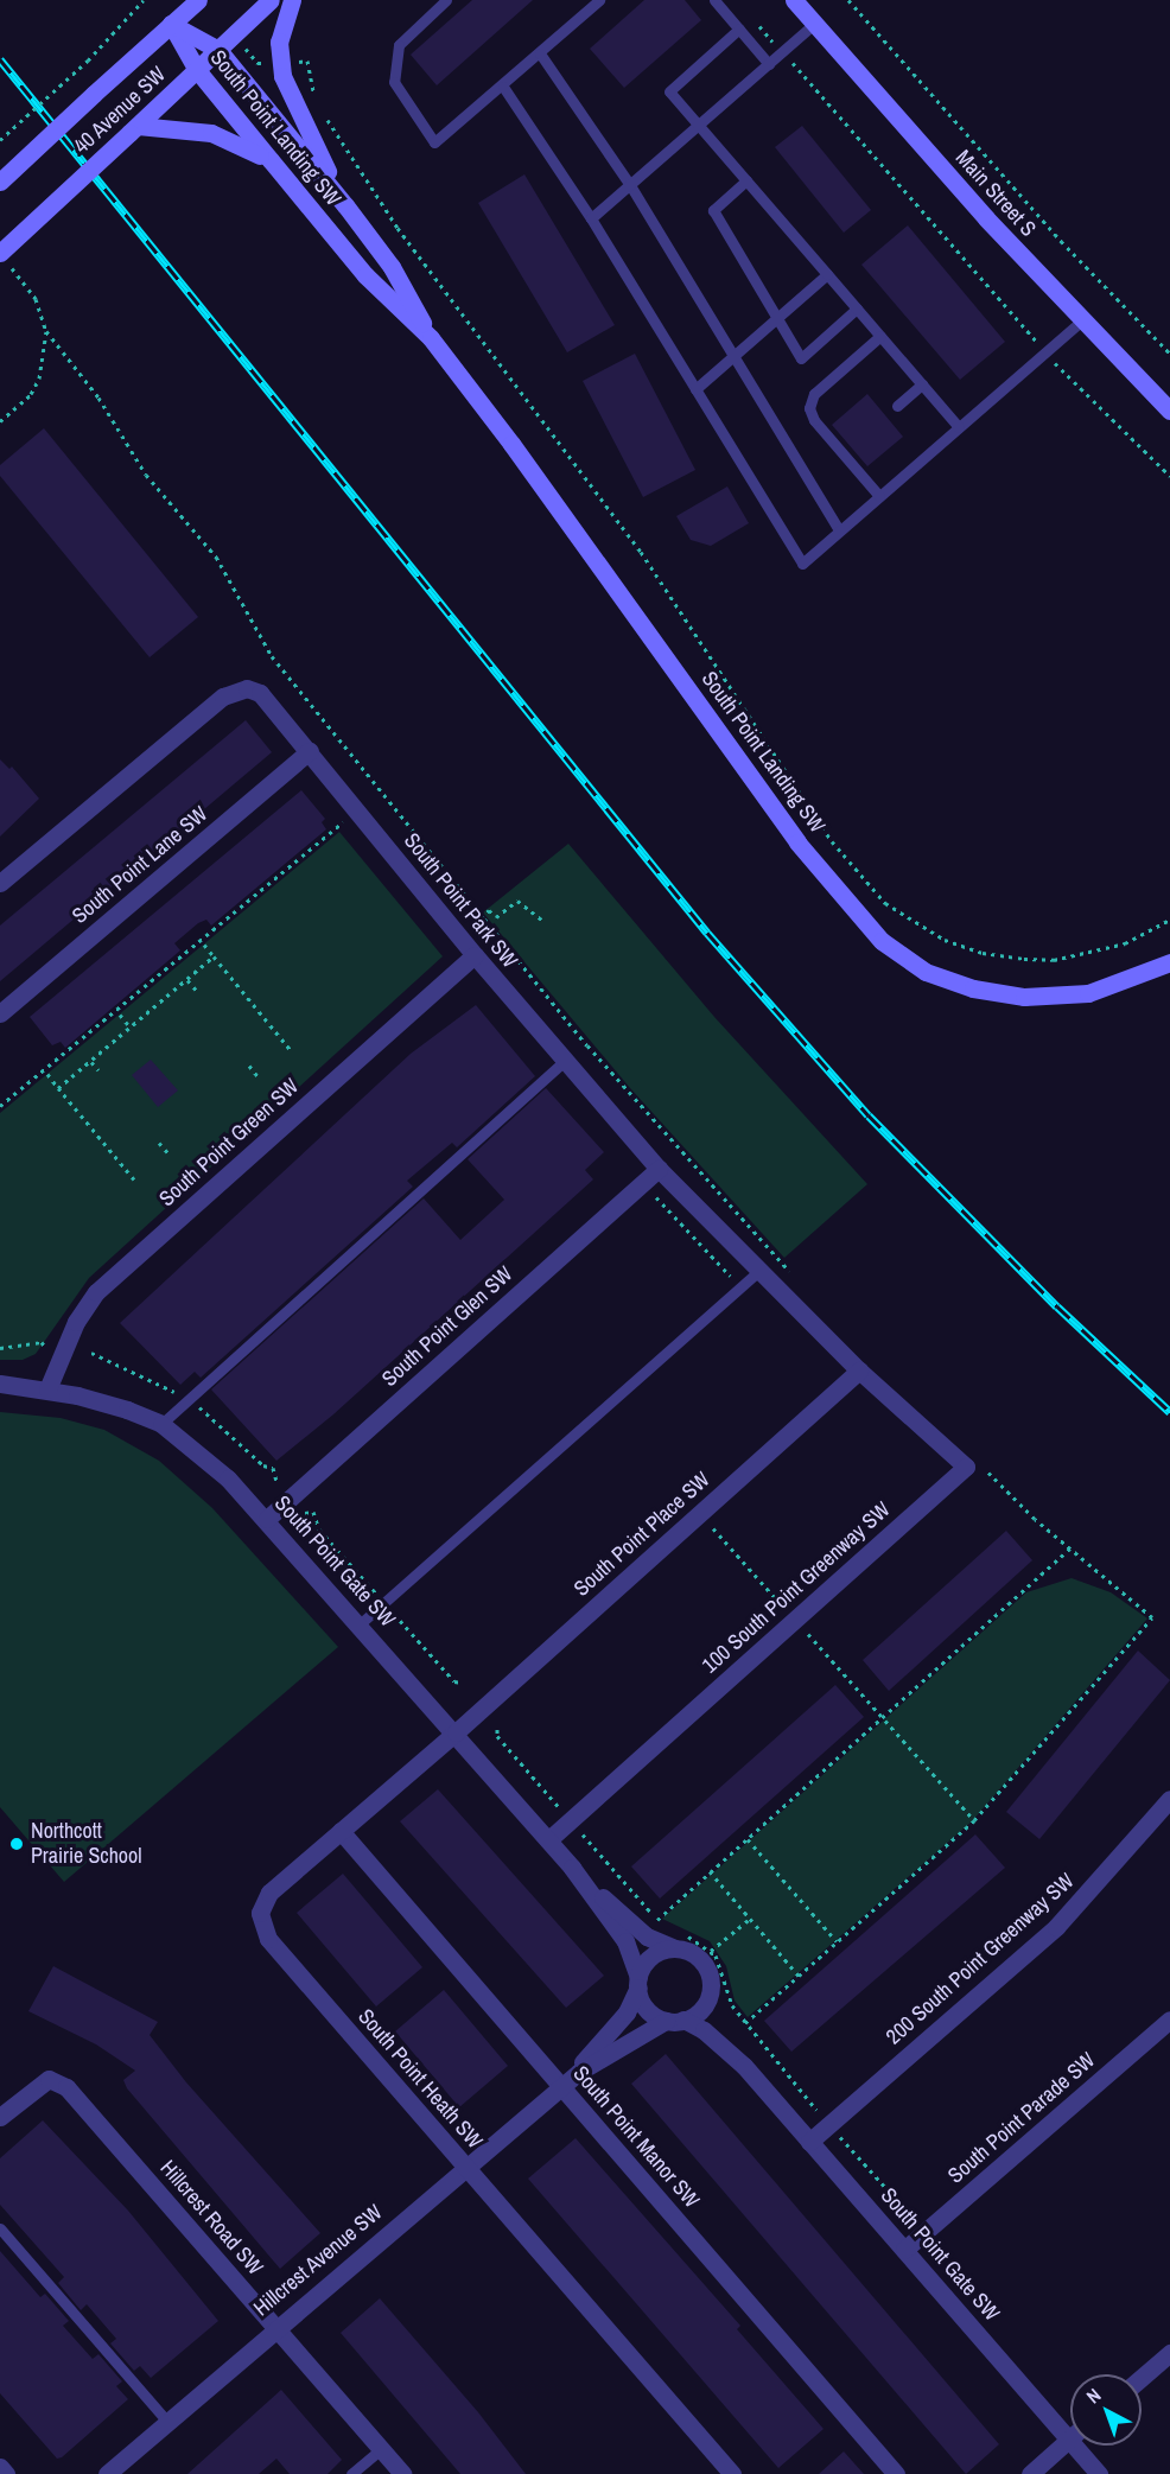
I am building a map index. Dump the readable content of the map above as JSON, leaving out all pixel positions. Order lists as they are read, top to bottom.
{
  "streets": {
    "main road": ["40 Avenue SW", "South Point Landing SW", "Main Street S"],
    "street": [
      "South Point Lane SW",
      "South Point Park SW",
      "South Point Green SW",
      "South Point Glen SW",
      "South Point Place SW",
      "South Point Gate SW",
      "100 South Point Greenway SW",
      "200 South Point Greenway SW",
      "South Point Heath SW",
      "South Point Parade SW",
      "South Point Manor SW",
      "Hillcrest Road SW",
      "Hillcrest Avenue SW"
    ]
  },
  "crossings": [
    ["40 Avenue SW", "South Point Landing SW"],
    ["South Point Lane SW", "South Point Park SW"],
    ["South Point Park SW", "South Point Green SW"],
    ["South Point Park SW", "South Point Glen SW"],
    ["South Point Park SW", "South Point Place SW"],
    ["South Point Park SW", "100 South Point Greenway SW"],
    ["South Point Green SW", "South Point Gate SW"],
    ["South Point Glen SW", "South Point Gate SW"],
    ["South Point Place SW", "South Point Gate SW"],
    ["South Point Place SW", "100 South Point Greenway SW"],
    ["South Point Place SW", "South Point Heath SW"],
    ["South Point Gate SW", "100 South Point Greenway SW"],
    ["South Point Gate SW", "200 South Point Greenway SW"],
    ["South Point Gate SW", "South Point Heath SW"],
    ["South Point Gate SW", "South Point Parade SW"],
    ["South Point Gate SW", "Hillcrest Avenue SW"],
    ["South Point Heath SW", "South Point Manor SW"],
    ["South Point Heath SW", "Hillcrest Avenue SW"],
    ["South Point Manor SW", "Hillcrest Avenue SW"],
    ["Hillcrest Road SW", "Hillcrest Avenue SW"]
  ],
  "places": ["Northcott Prairie School"],
  "north": "top left"
}
